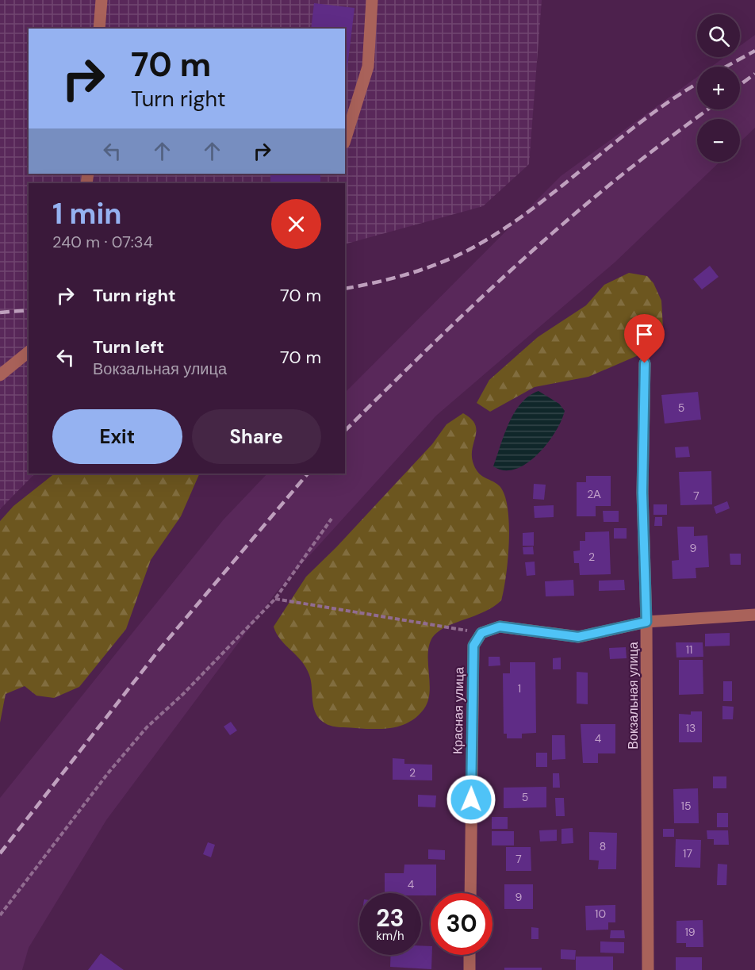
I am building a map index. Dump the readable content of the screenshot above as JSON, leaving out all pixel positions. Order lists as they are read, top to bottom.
{
  "streets": {
    "street": ["Вокзальная улица", "Красная улица"]
  },
  "house_numbers": [
    "5",
    "2А",
    "7",
    "9",
    "2",
    "11",
    "1",
    "13",
    "4",
    "2",
    "5",
    "15",
    "8",
    "17",
    "7",
    "4",
    "9",
    "10",
    "19"
  ],
  "page": {
    "map_buttons": ["+", "−"],
    "turn": ["70 m", "Turn right"],
    "heading": ["1 min", "240 m · 07:34"],
    "list": [
      {
        "name": "Turn right",
        "value": "70 m"
      },
      {
        "name": "Turn left",
        "note": "Вокзальная улица",
        "value": "70 m"
      }
    ],
    "buttons": ["Exit", "Share"],
    "speed": "23 km/h",
    "limit": "30"
  }
}
